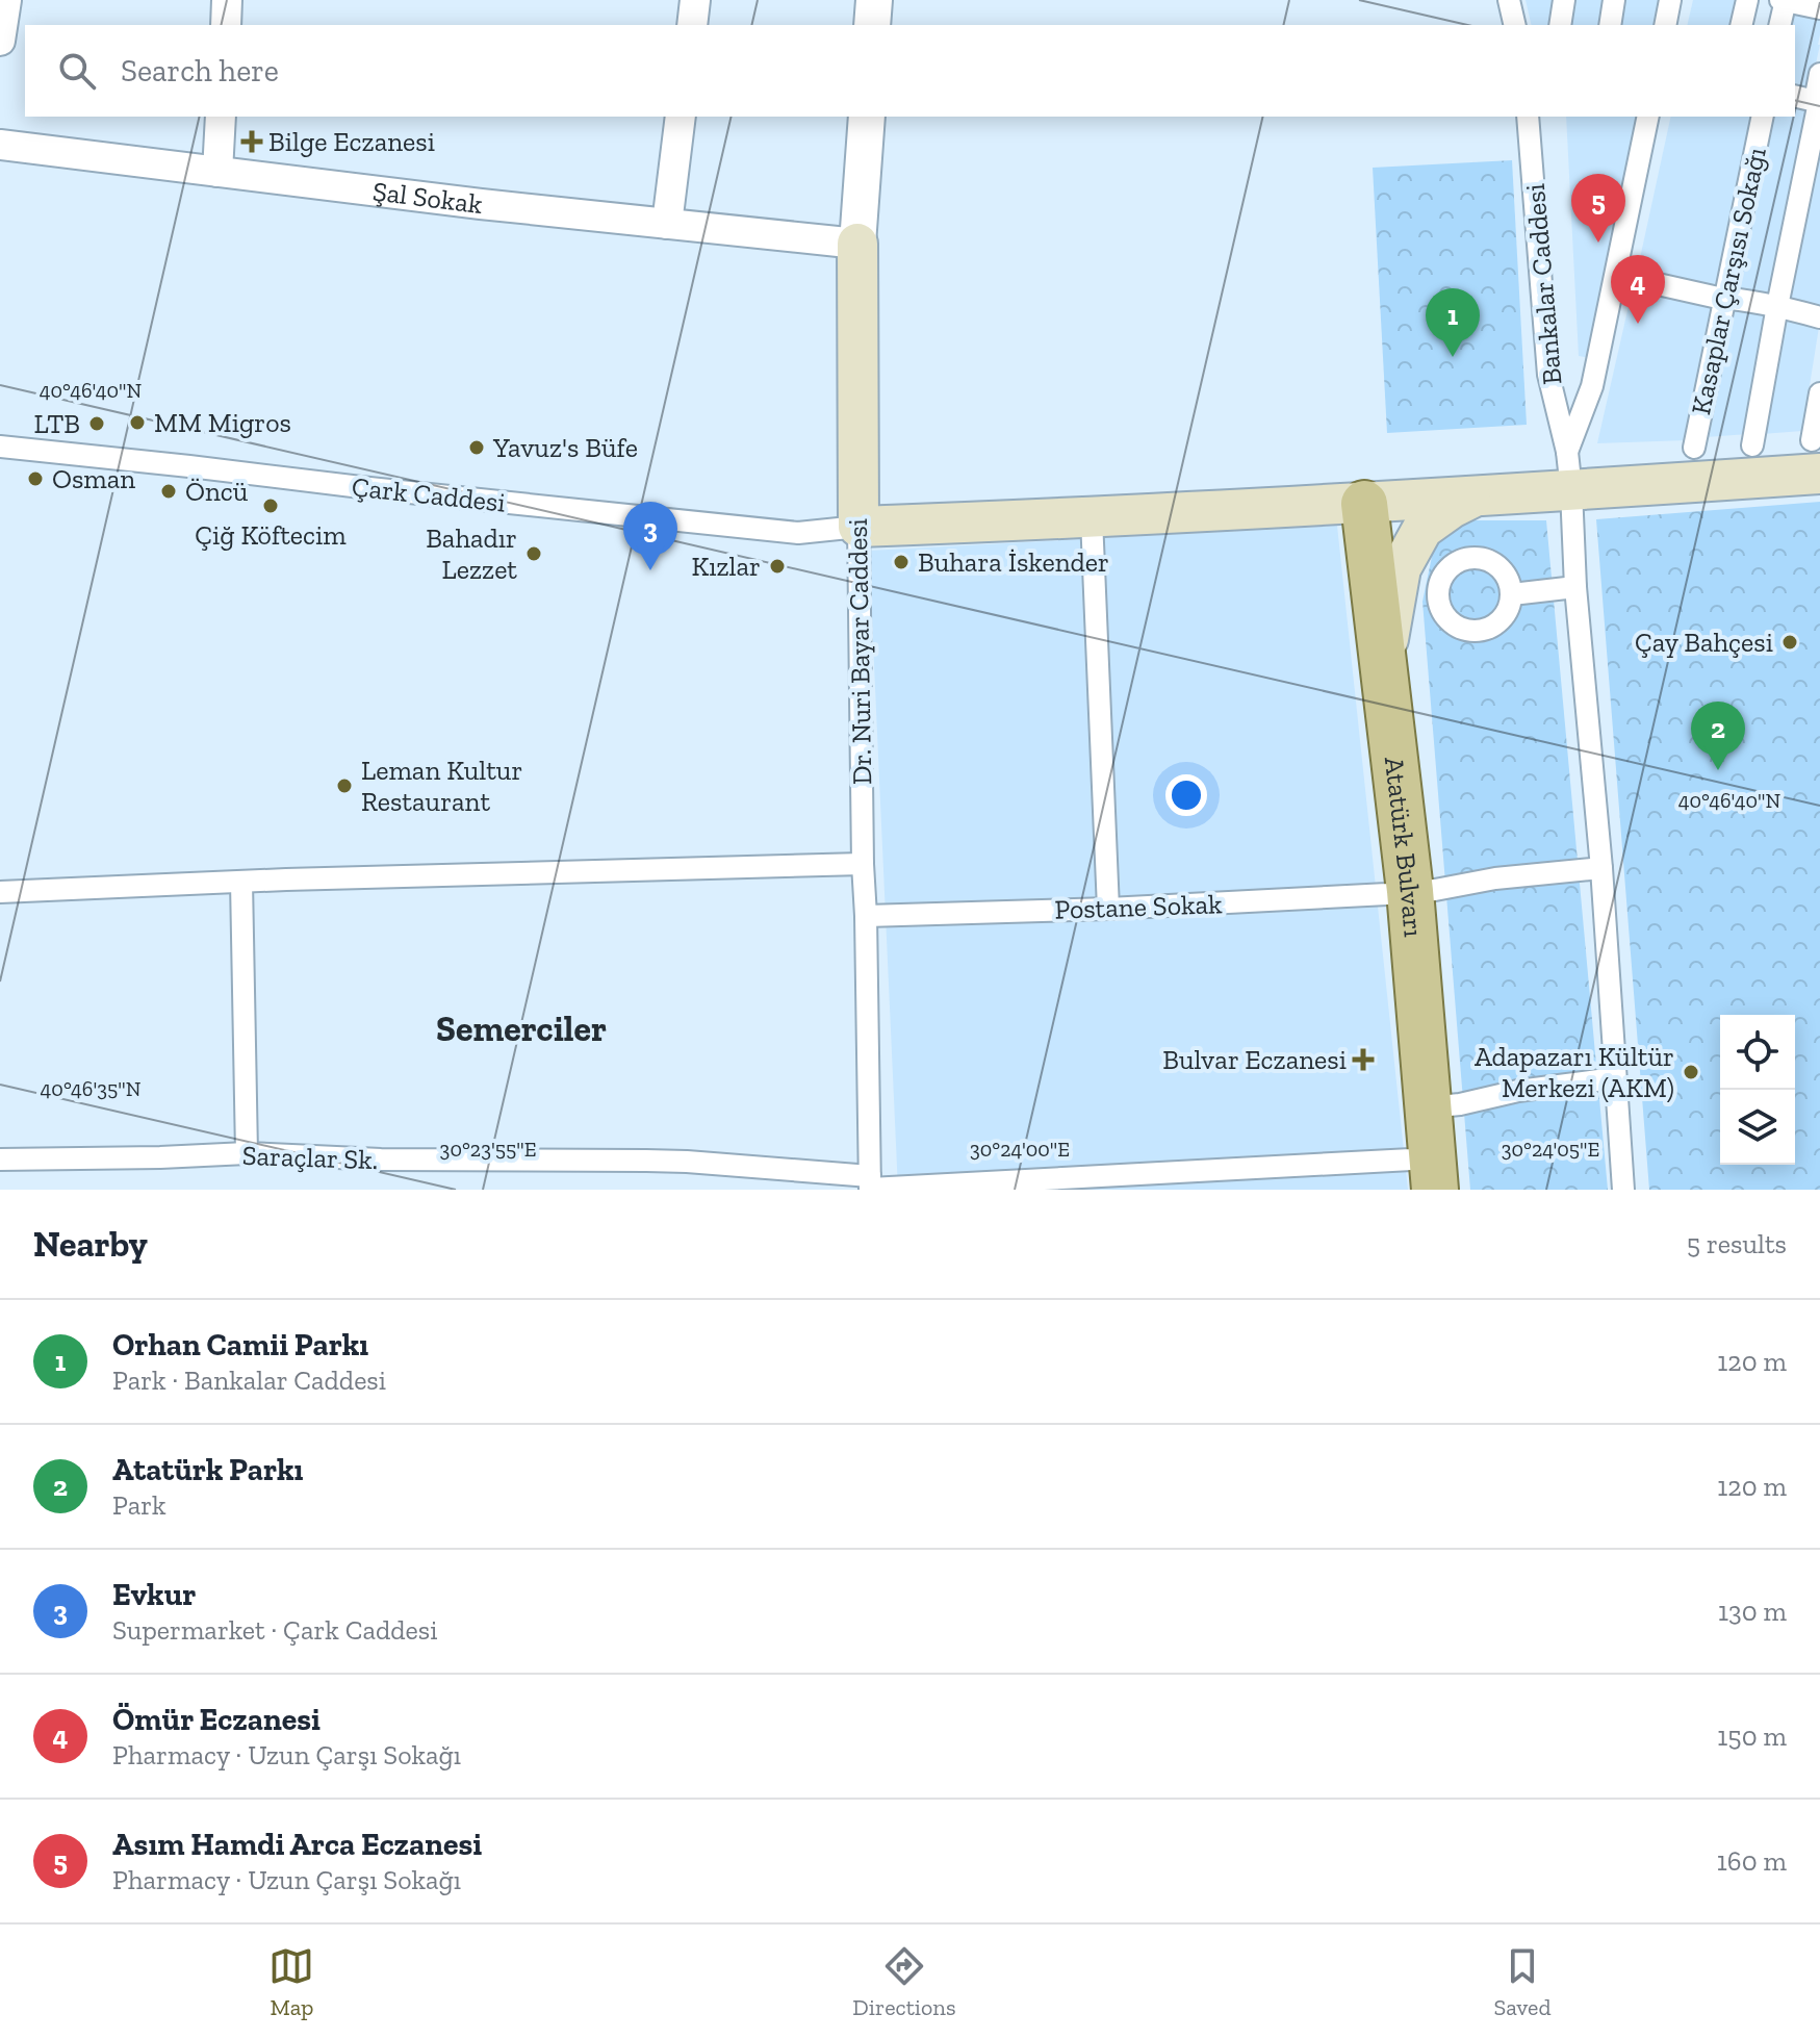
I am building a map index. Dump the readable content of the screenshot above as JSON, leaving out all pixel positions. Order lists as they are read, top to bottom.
{
  "streets": {
    "main road": ["Dr. Nuri Bayar Caddesi", "Atatürk Bulvarı"],
    "street": [
      "Şal Sokak",
      "Kasaplar Çarşısı Sokağı",
      "Bankalar Caddesi",
      "Çark Caddesi",
      "Postane Sokak",
      "Saraçlar Sk."
    ]
  },
  "crossings": [
    ["Şal Sokak", "Dr. Nuri Bayar Caddesi"],
    ["Çark Caddesi", "Dr. Nuri Bayar Caddesi"],
    ["Dr. Nuri Bayar Caddesi", "Postane Sokak"],
    ["Dr. Nuri Bayar Caddesi", "Saraçlar Sk."],
    ["Atatürk Bulvarı", "Postane Sokak"],
    ["Atatürk Bulvarı", "Saraçlar Sk."]
  ],
  "districts": ["Semerciler"],
  "places": {
    "health": ["Bilge Eczanesi", "Bulvar Eczanesi"],
    "other": [
      "MM Migros",
      "LTB",
      "Yavuz's Büfe",
      "Osman",
      "Öncü",
      "Çiğ Köftecim",
      "Bahadır Lezzet",
      "Buhara İskender",
      "Kızlar",
      "Çay Bahçesi",
      "Leman Kultur Restaurant",
      "Adapazarı Kültür Merkezi (AKM)"
    ]
  },
  "page": {
    "search": "Search here",
    "pins": [
      "5",
      "4",
      "1",
      "3",
      "2"
    ],
    "heading": ["Nearby", "5 results"],
    "list": [
      {
        "mark": "1",
        "name": "Orhan Camii Parkı",
        "note": "Park · Bankalar Caddesi",
        "value": "120 m"
      },
      {
        "mark": "2",
        "name": "Atatürk Parkı",
        "note": "Park",
        "value": "120 m"
      },
      {
        "mark": "3",
        "name": "Evkur",
        "note": "Supermarket · Çark Caddesi",
        "value": "130 m"
      },
      {
        "mark": "4",
        "name": "Ömür Eczanesi",
        "note": "Pharmacy · Uzun Çarşı Sokağı",
        "value": "150 m"
      },
      {
        "mark": "5",
        "name": "Asım Hamdi Arca Eczanesi",
        "note": "Pharmacy · Uzun Çarşı Sokağı",
        "value": "160 m"
      }
    ],
    "nav": ["Map", "Directions", "Saved"]
  },
  "coordinates": [
    "40°46'40\"N",
    "40°46'35\"N",
    "30°23'55\"E",
    "30°24'00\"E",
    "30°24'05\"E"
  ]
}
